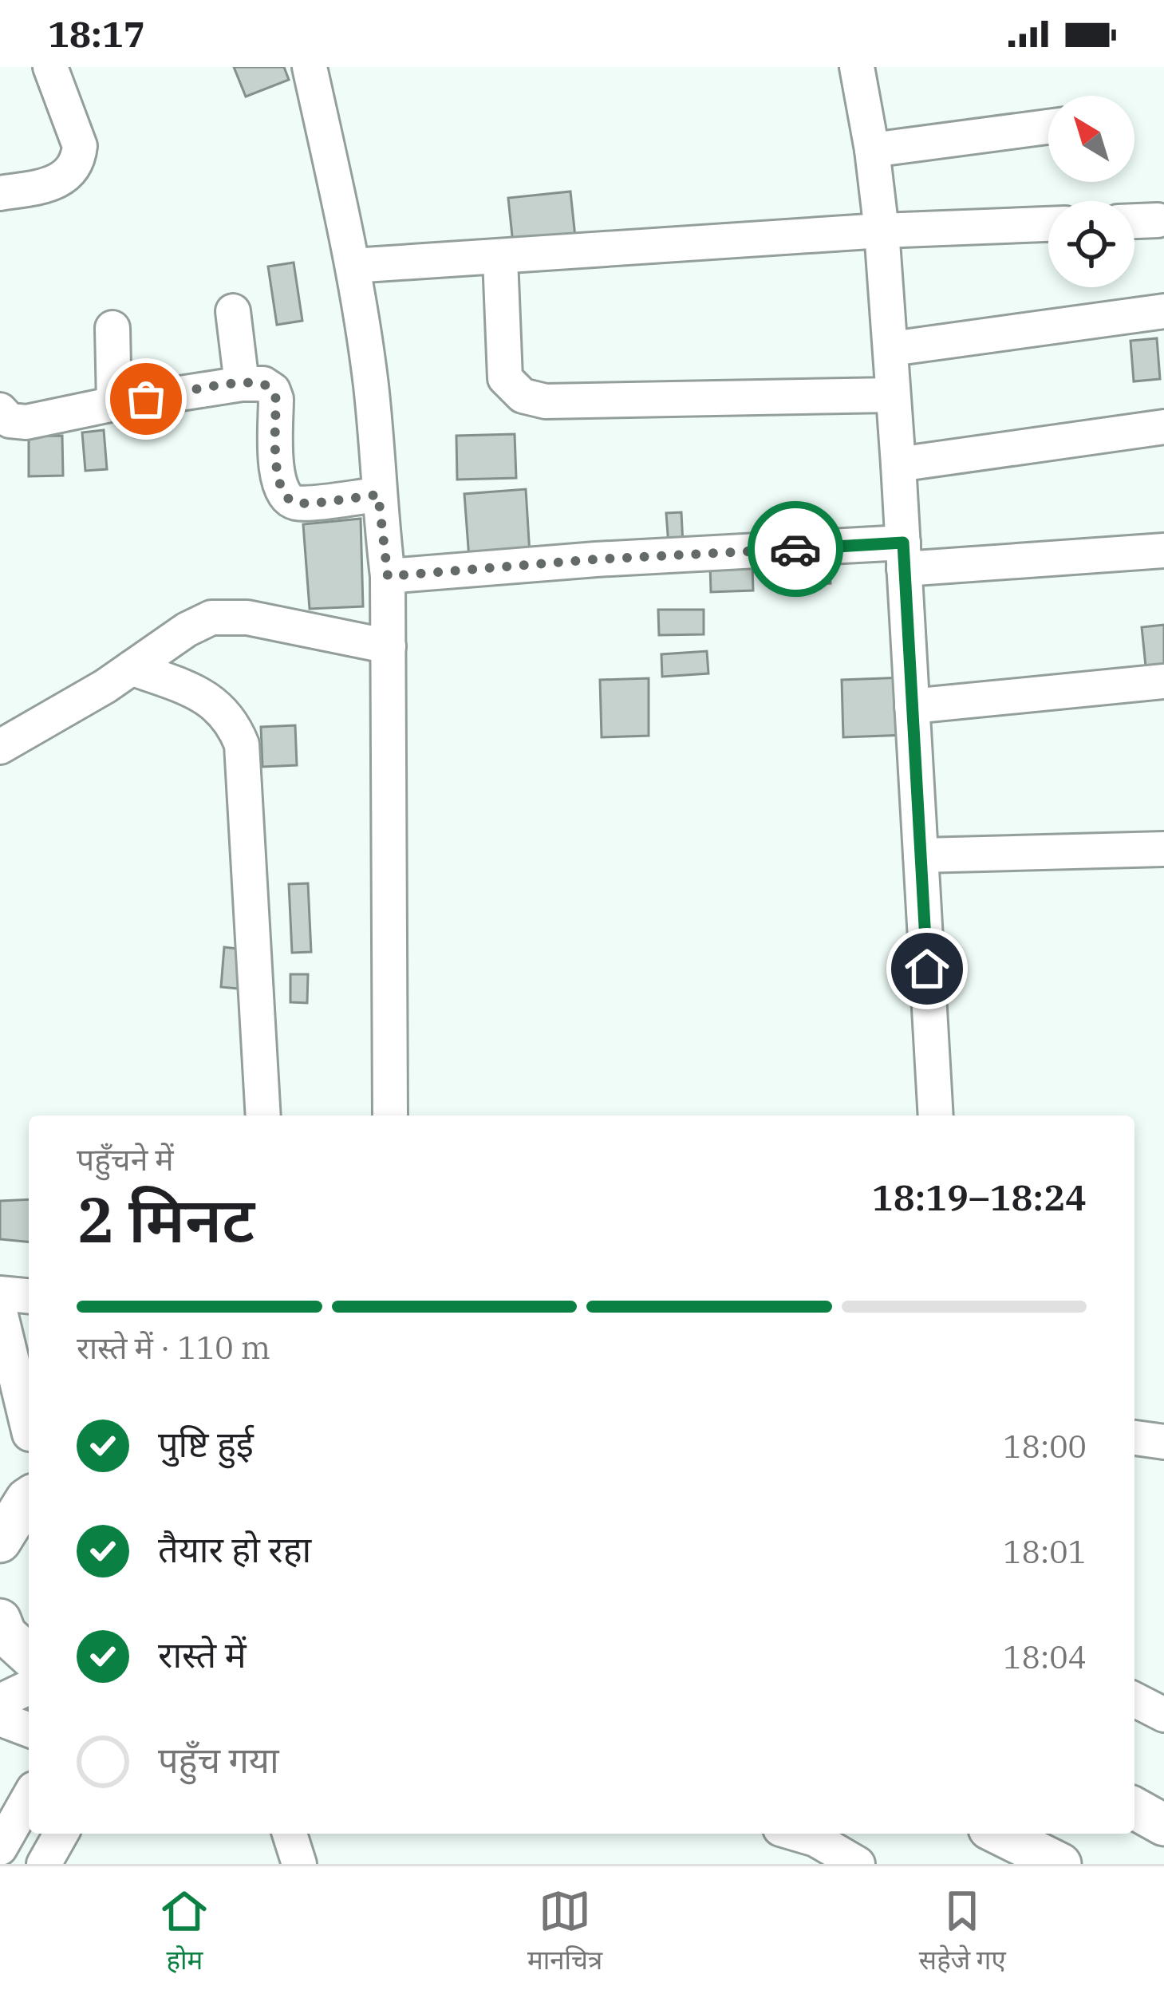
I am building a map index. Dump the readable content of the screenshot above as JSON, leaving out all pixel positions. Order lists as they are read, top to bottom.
{
  "north": "top left",
  "page": {
    "status": "18:17",
    "heading": ["2 मिनट", "पहुँचने में", "18:19–18:24"],
    "bar": "रास्ते में · 110 m",
    "list": [
      ["पुष्टि हुई", "18:00"],
      ["तैयार हो रहा", "18:01"],
      ["रास्ते में", "18:04"],
      "पहुँच गया"
    ],
    "tabs": ["होम", "मानचित्र", "सहेजे गए"]
  }
}
